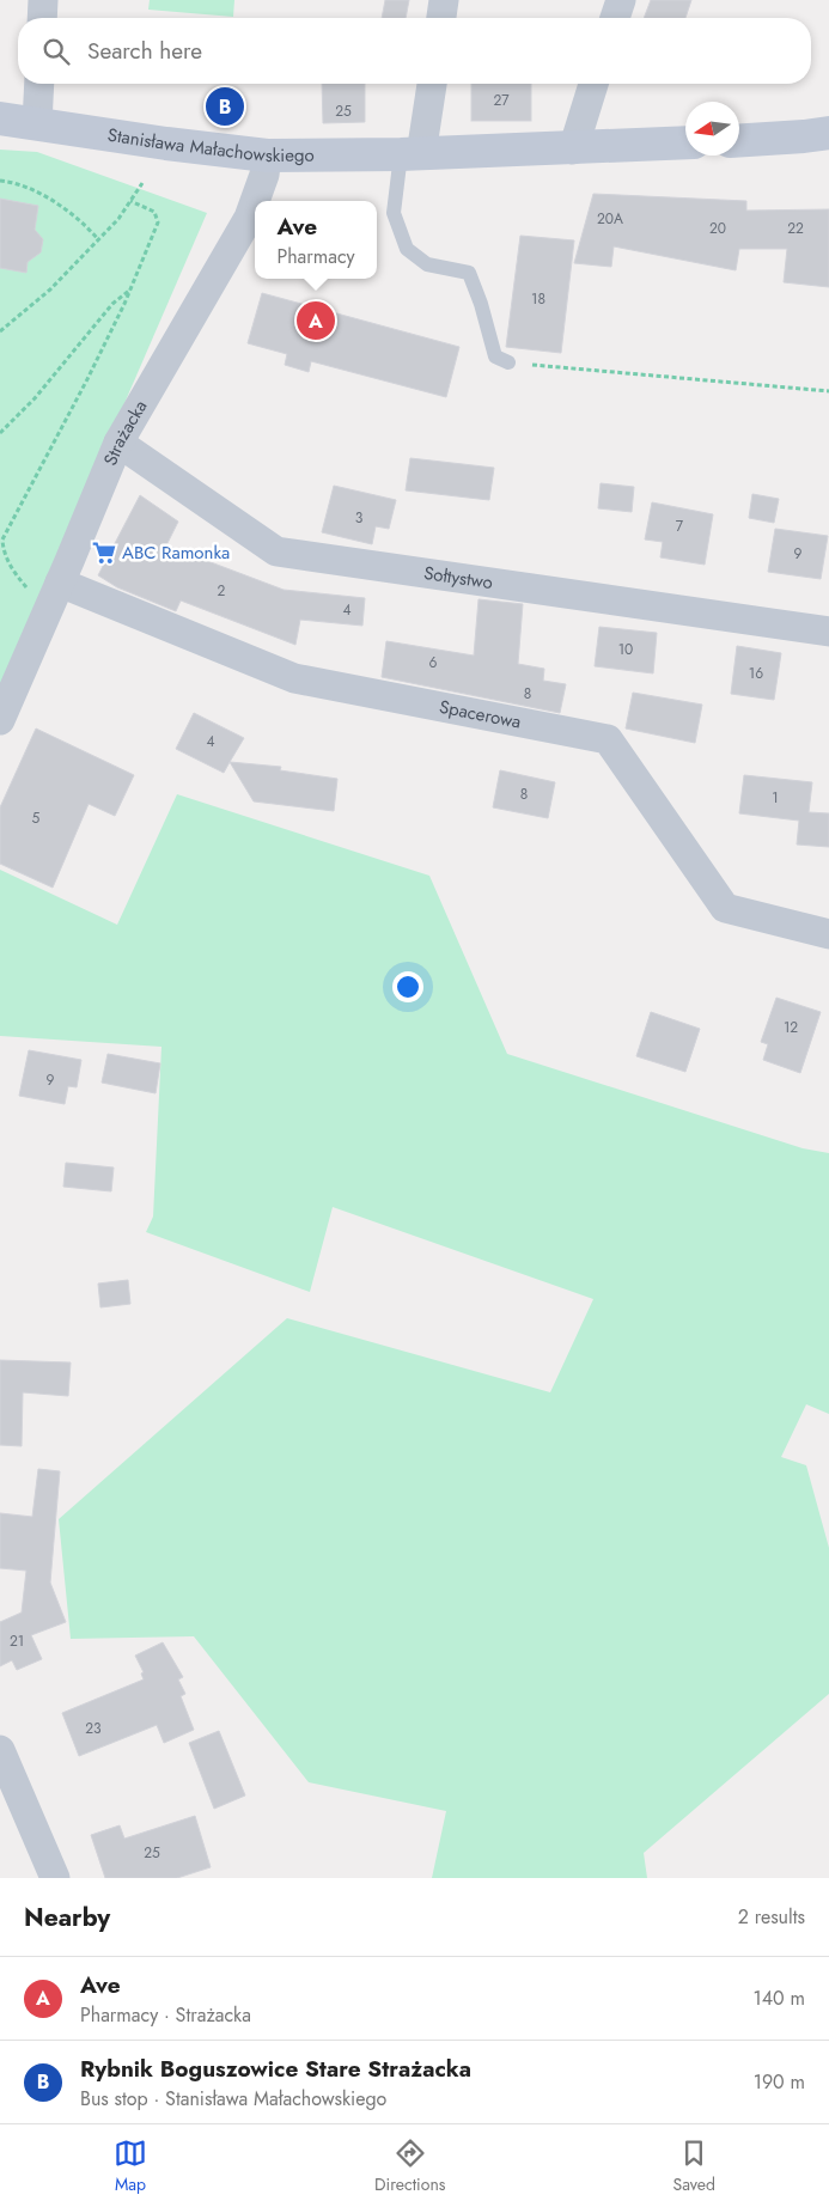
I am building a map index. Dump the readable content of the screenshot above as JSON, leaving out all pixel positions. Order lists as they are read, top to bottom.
{
  "streets": {
    "street": [
      "Stanisława Małachowskiego",
      "Strażacka",
      "Sołtystwo",
      "Spacerowa"
    ]
  },
  "crossings": [
    ["Stanisława Małachowskiego", "Strażacka"],
    ["Strażacka", "Sołtystwo"],
    ["Strażacka", "Spacerowa"]
  ],
  "places": {
    "supermarket": ["ABC Ramonka"]
  },
  "house_numbers": [
    "27",
    "25",
    "20A",
    "20",
    "22",
    "18",
    "3",
    "7",
    "9",
    "2",
    "4",
    "10",
    "6",
    "16",
    "8",
    "4",
    "8",
    "1",
    "5",
    "12",
    "9",
    "21",
    "23",
    "25"
  ],
  "north": "left",
  "page": {
    "search": "Search here",
    "pins": ["B", "A"],
    "popup": ["Ave", "Pharmacy"],
    "heading": ["Nearby", "2 results"],
    "list": [
      {
        "mark": "A",
        "name": "Ave",
        "note": "Pharmacy · Strażacka",
        "value": "140 m"
      },
      {
        "mark": "B",
        "name": "Rybnik Boguszowice Stare Strażacka",
        "note": "Bus stop · Stanisława Małachowskiego",
        "value": "190 m"
      }
    ],
    "nav": ["Map", "Directions", "Saved"]
  }
}
